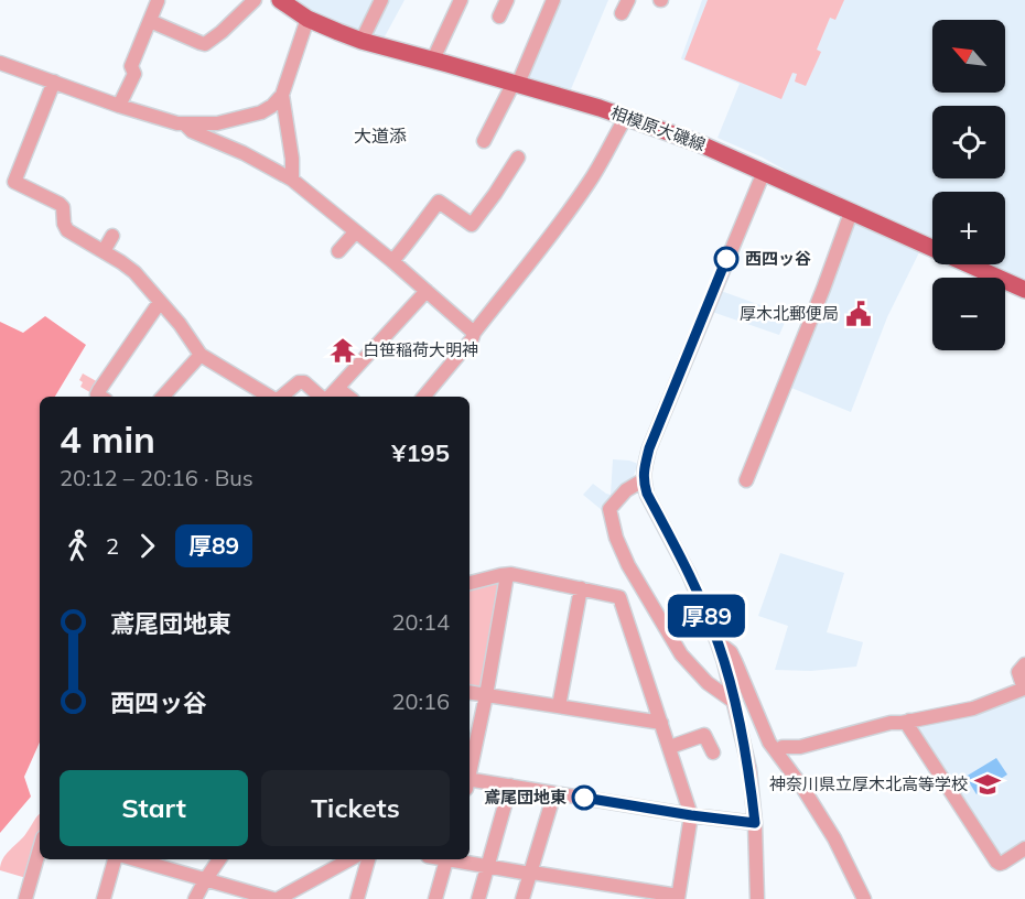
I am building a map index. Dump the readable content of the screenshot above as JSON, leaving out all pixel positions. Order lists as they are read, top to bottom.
{
  "streets": {
    "main road": ["相模原大磯線"]
  },
  "districts": ["大道添"],
  "places": {
    "other": ["西四ッ谷", "鳶尾団地東"],
    "public building": ["厚木北郵便局"],
    "temple": ["白笹稲荷大明神"],
    "school or university": ["神奈川県立厚木北高等学校"]
  },
  "lines": ["bus line 厚89"],
  "north": "top left",
  "page": {
    "on_map": "厚89",
    "map_buttons": ["+", "−"],
    "heading": ["4 min", "20:12 – 20:16 · Bus", "¥195"],
    "legs": ["2", "厚89"],
    "list": [
      {
        "name": "鳶尾団地東",
        "value": "20:14"
      },
      {
        "name": "西四ッ谷",
        "value": "20:16"
      }
    ],
    "buttons": ["Start", "Tickets"]
  }
}
